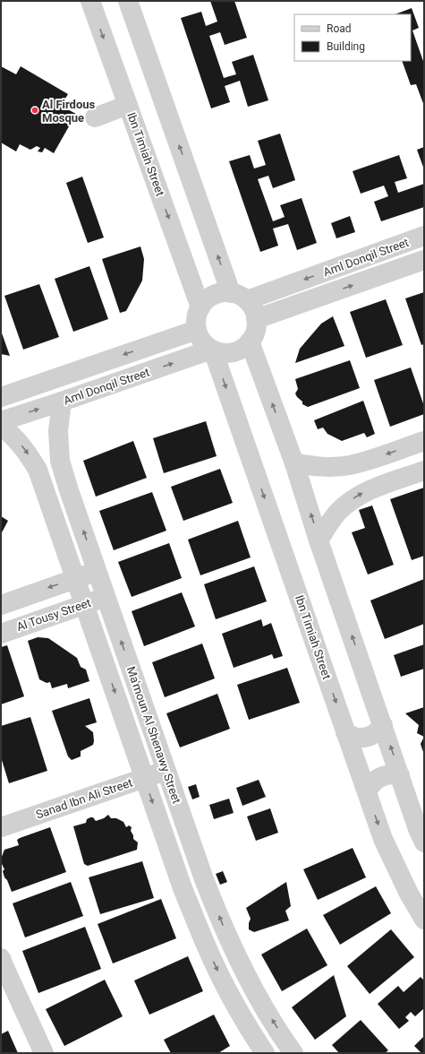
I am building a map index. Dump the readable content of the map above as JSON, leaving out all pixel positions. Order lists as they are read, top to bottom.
{
  "streets": {
    "street": [
      "Ibn Timiah Street",
      "Aml Donqil Street",
      "Al Tousy Street",
      "Ma'moun Al Shenawy Street",
      "Sanad Ibn Ali Street"
    ]
  },
  "crossings": [
    ["Ibn Timiah Street", "Aml Donqil Street"],
    ["Aml Donqil Street", "Ma'moun Al Shenawy Street"],
    ["Al Tousy Street", "Ma'moun Al Shenawy Street"],
    ["Ma'moun Al Shenawy Street", "Sanad Ibn Ali Street"]
  ],
  "places": ["Al Firdous Mosque"],
  "legend": ["Road", "Building"]
}
